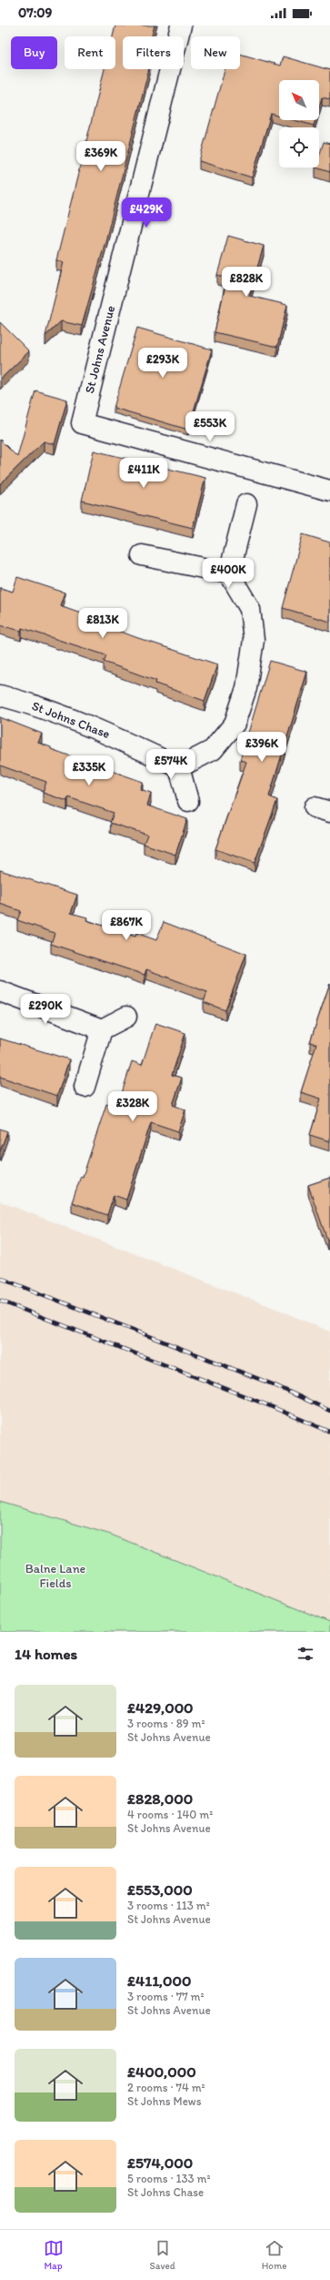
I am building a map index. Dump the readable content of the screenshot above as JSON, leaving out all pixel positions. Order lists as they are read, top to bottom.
{
  "streets": {
    "street": ["St Johns Avenue", "St Johns Chase"]
  },
  "parks": ["Balne Lane Fields"],
  "north": "top left",
  "page": {
    "status": "07:09",
    "chip": [
      "Buy",
      "Rent",
      "Filters",
      "New"
    ],
    "price": [
      "£369K",
      "£429K",
      "£828K",
      "£293K",
      "£553K",
      "£411K",
      "£400K",
      "£813K",
      "£396K",
      "£574K",
      "£335K",
      "£867K",
      "£290K",
      "£328K"
    ],
    "heading": "14 homes",
    "list": [
      {
        "name": "£429,000",
        "note": "3 rooms · 89 m² · St Johns Avenue"
      },
      {
        "name": "£828,000",
        "note": "4 rooms · 140 m² · St Johns Avenue"
      },
      {
        "name": "£553,000",
        "note": "3 rooms · 113 m² · St Johns Avenue"
      },
      {
        "name": "£411,000",
        "note": "3 rooms · 77 m² · St Johns Avenue"
      },
      {
        "name": "£400,000",
        "note": "2 rooms · 74 m² · St Johns Mews"
      },
      {
        "name": "£574,000",
        "note": "5 rooms · 133 m² · St Johns Chase"
      }
    ],
    "tabs": ["Map", "Saved", "Home"]
  }
}
